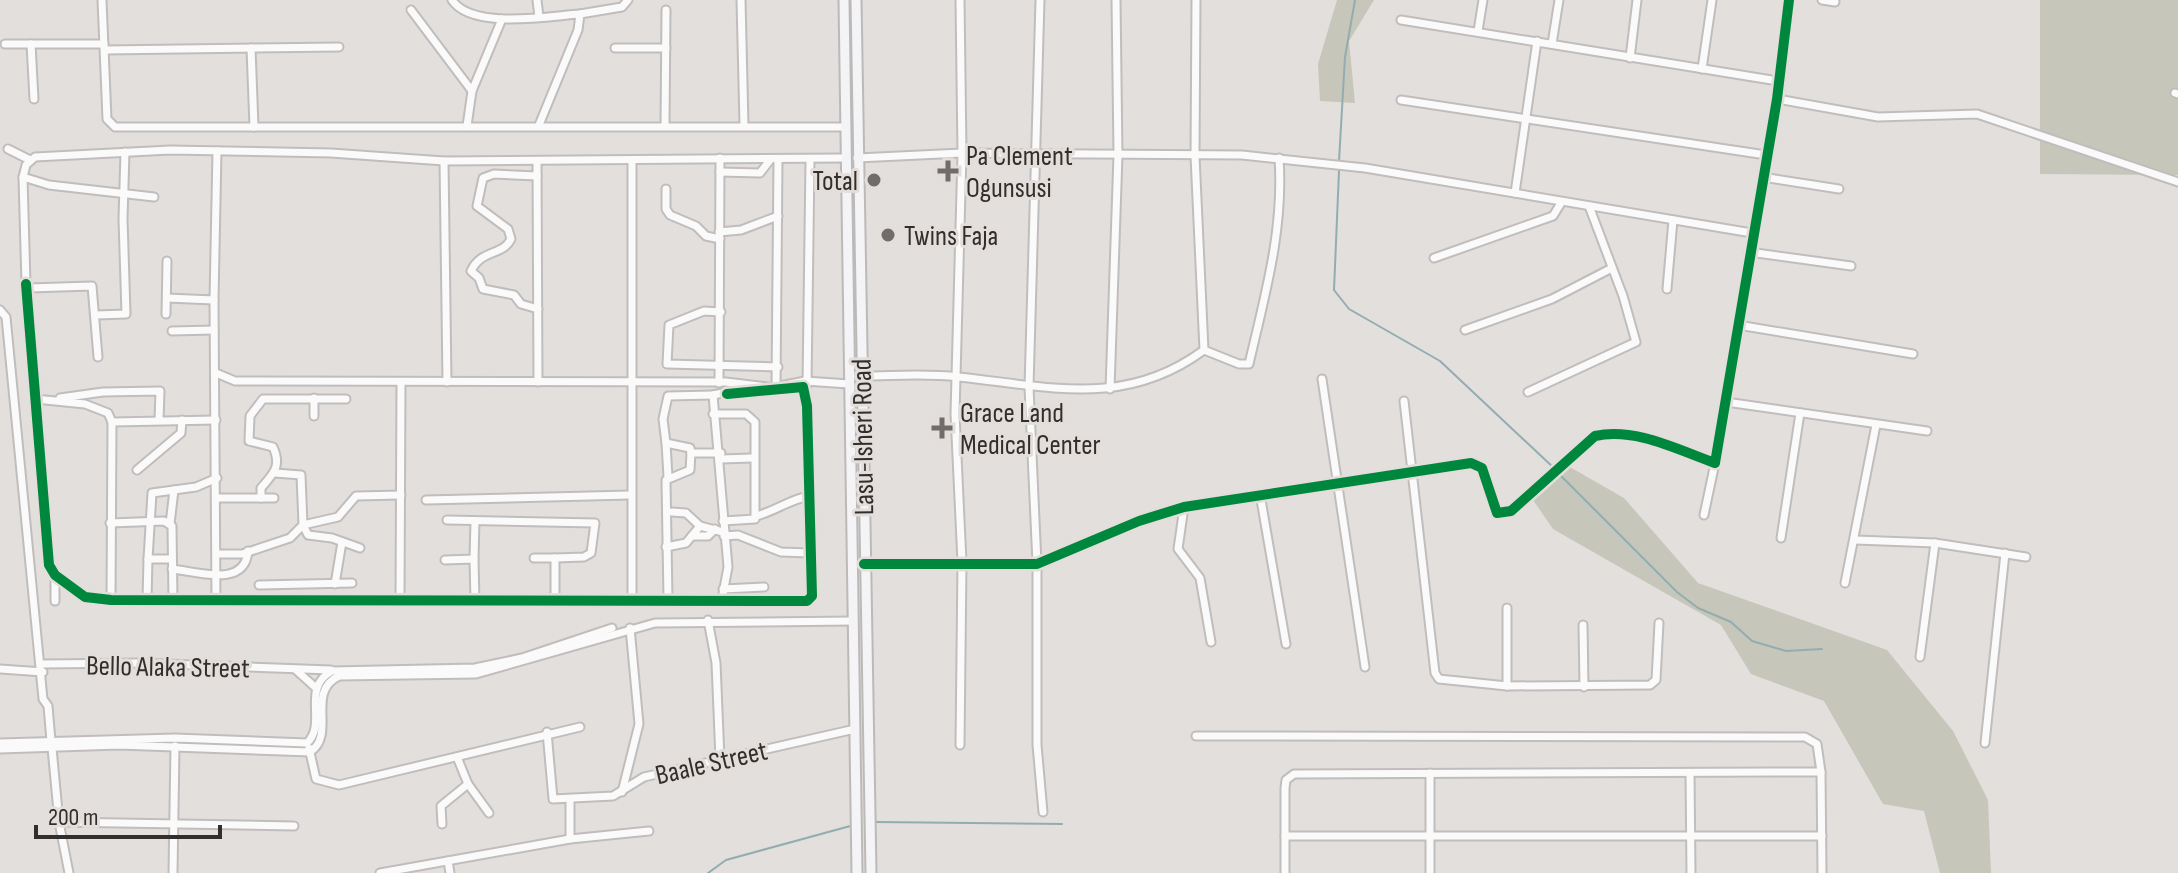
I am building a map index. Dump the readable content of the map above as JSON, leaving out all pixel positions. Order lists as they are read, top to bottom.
{
  "streets": {
    "main road": ["Lasu-Isheri Road"],
    "street": ["Bello Alaka Street", "Baale Street"]
  },
  "crossings": [
    ["Lasu-Isheri Road", "Bello Alaka Street"],
    ["Lasu-Isheri Road", "Baale Street"]
  ],
  "places": {
    "health": ["Pa Clement Ogunsusi", "Grace Land Medical Center"],
    "other": ["Total", "Twins Faja"]
  },
  "scale_bar": "200 m"
}
